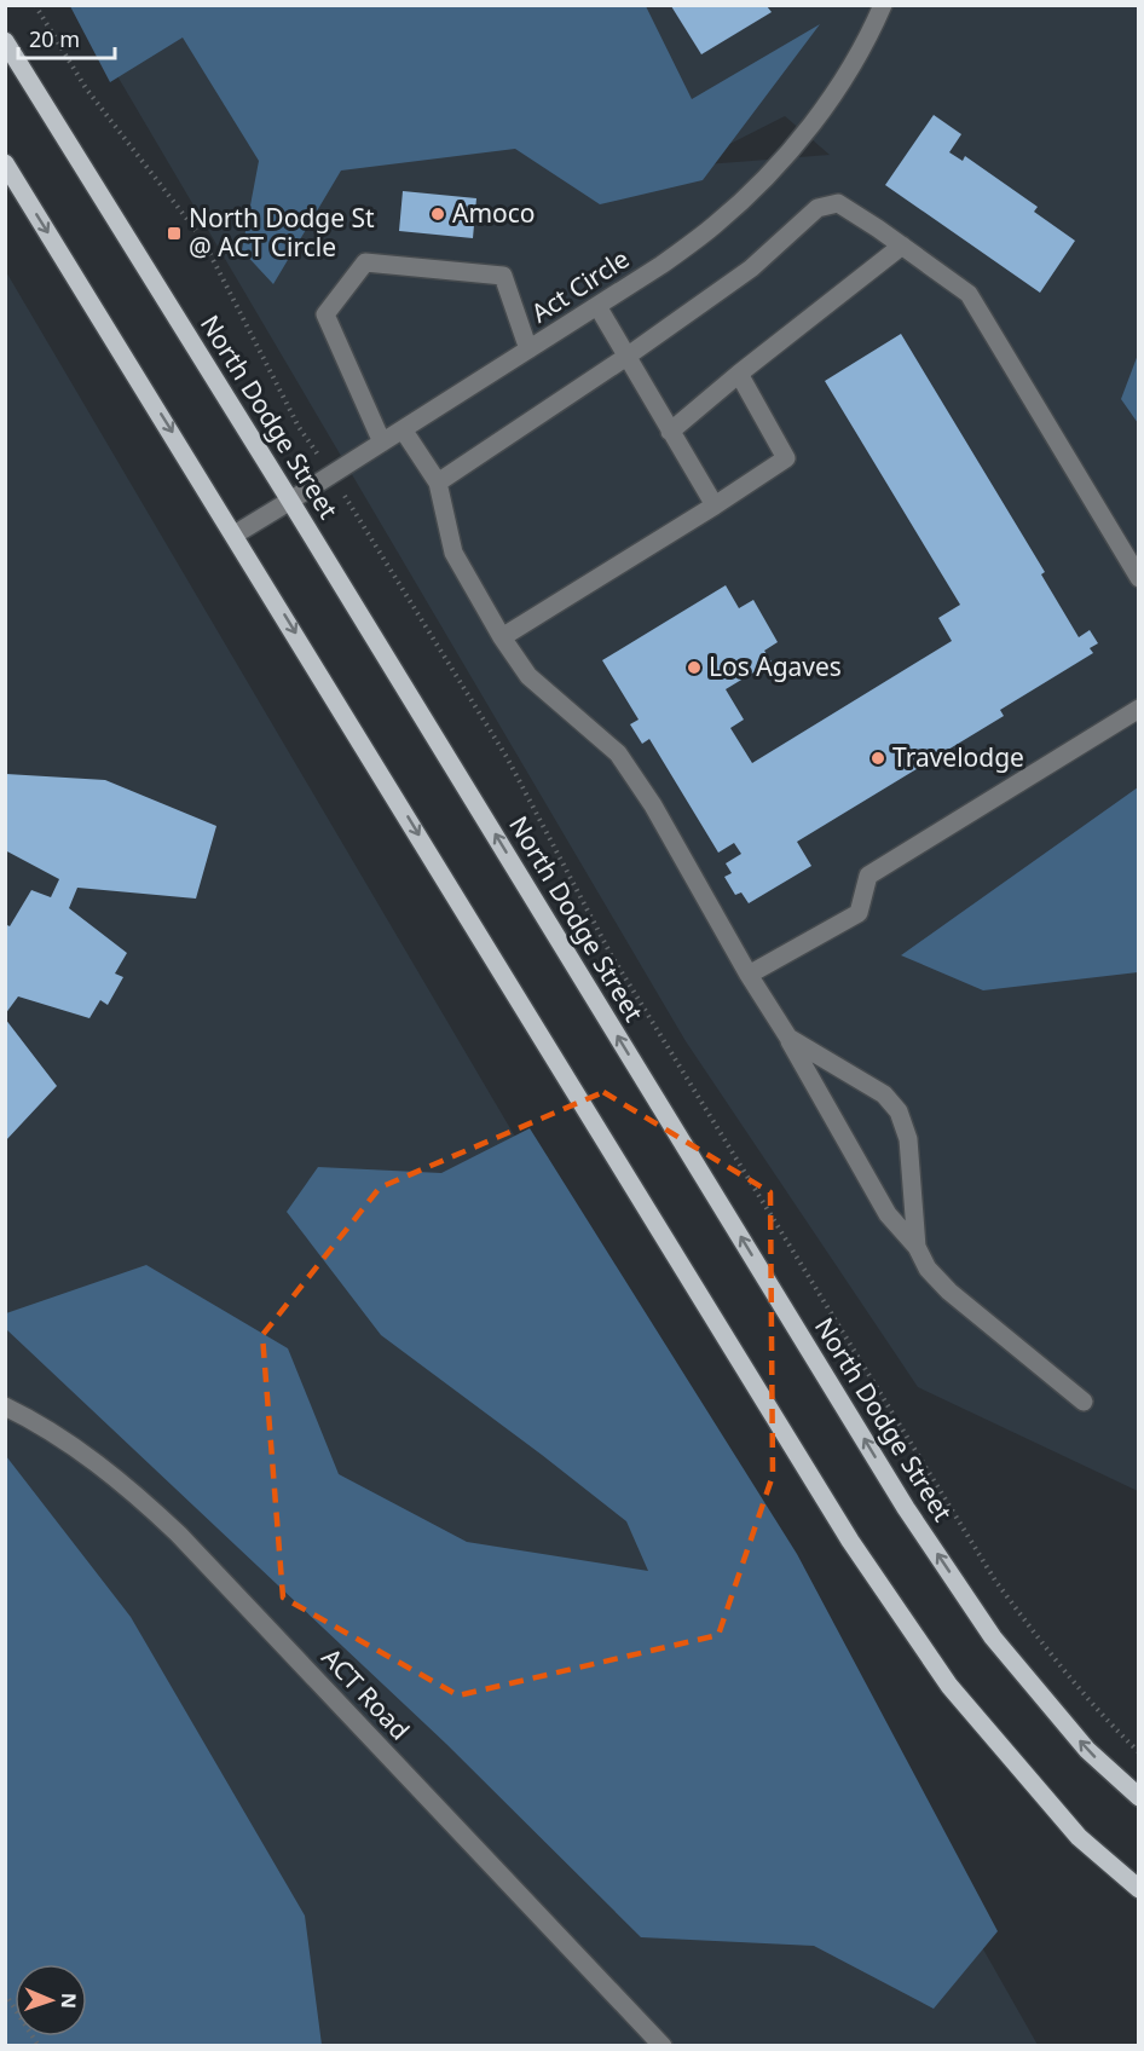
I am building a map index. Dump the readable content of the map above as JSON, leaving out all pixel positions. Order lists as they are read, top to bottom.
{
  "streets": {
    "main road": ["North Dodge Street"],
    "street": ["Act Circle", "ACT Road"]
  },
  "crossings": [
    ["Act Circle", "North Dodge Street"]
  ],
  "places": {
    "other": ["Amoco", "Los Agaves", "Travelodge"],
    "transit": ["North Dodge St @ ACT Circle"]
  },
  "scale_bar": "20 m",
  "north": "right"
}
